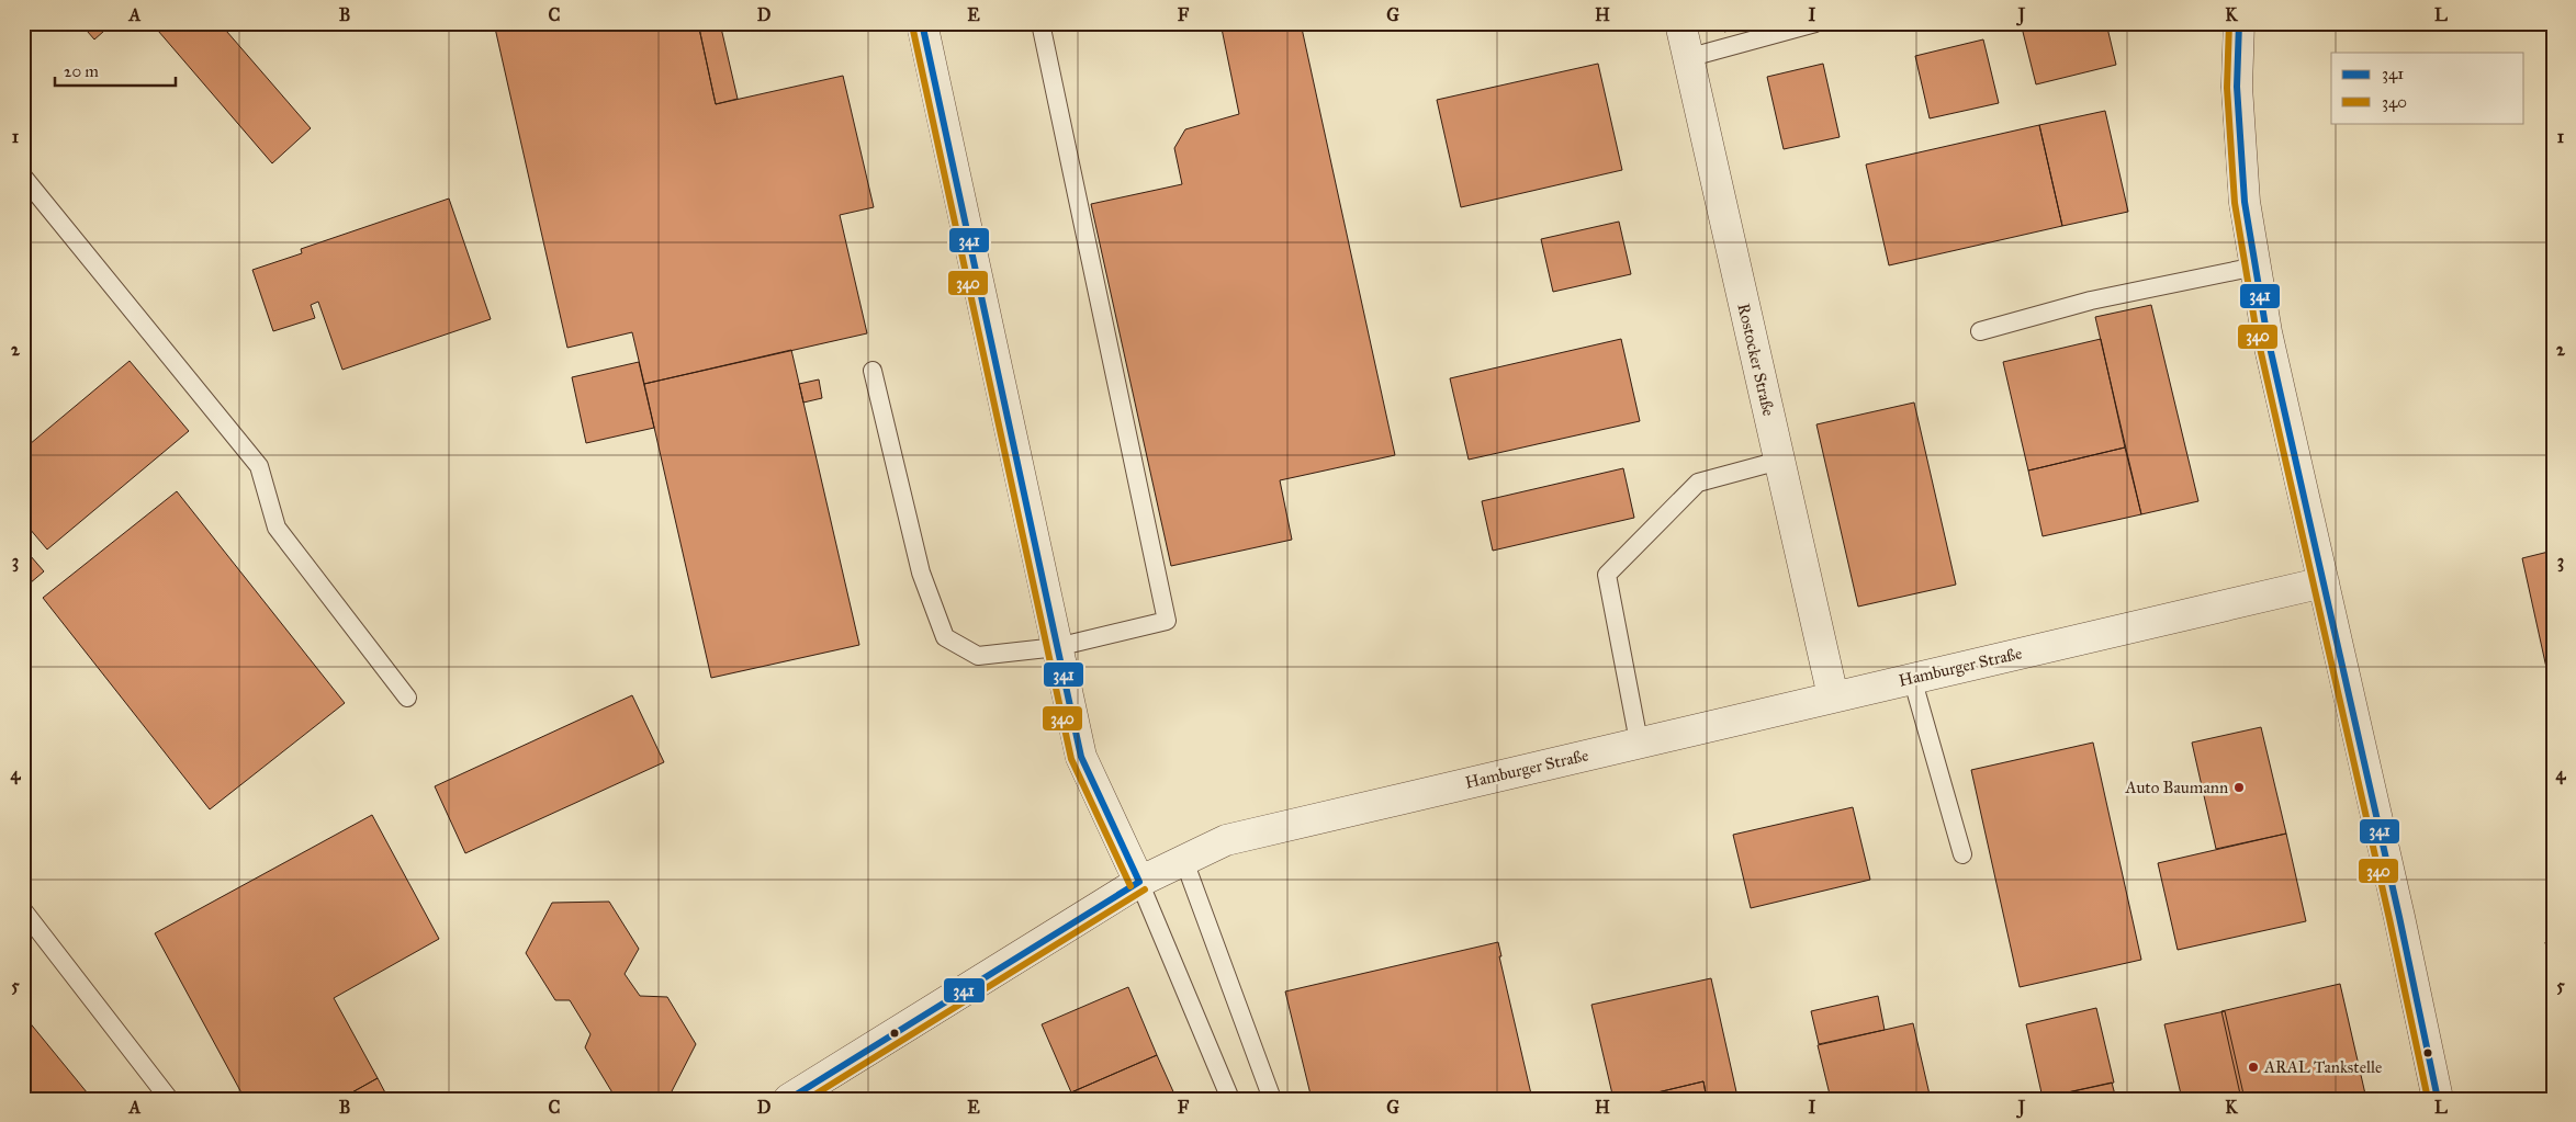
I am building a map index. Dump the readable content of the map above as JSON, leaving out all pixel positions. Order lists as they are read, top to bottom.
{
  "streets": {
    "street": ["Rostocker Straße", "Hamburger Straße"]
  },
  "crossings": [
    ["Rostocker Straße", "Hamburger Straße"]
  ],
  "places": ["Auto Baumann", "ARAL Tankstelle"],
  "lines": ["transit line 341", "transit line 340"],
  "legend": ["341", "340"],
  "scale_bar": "20 m",
  "grid": {
    "columns": [
      "A",
      "B",
      "C",
      "D",
      "E",
      "F",
      "G",
      "H",
      "I",
      "J",
      "K",
      "L"
    ],
    "rows": [
      "1",
      "2",
      "3",
      "4",
      "5"
    ]
  }
}
